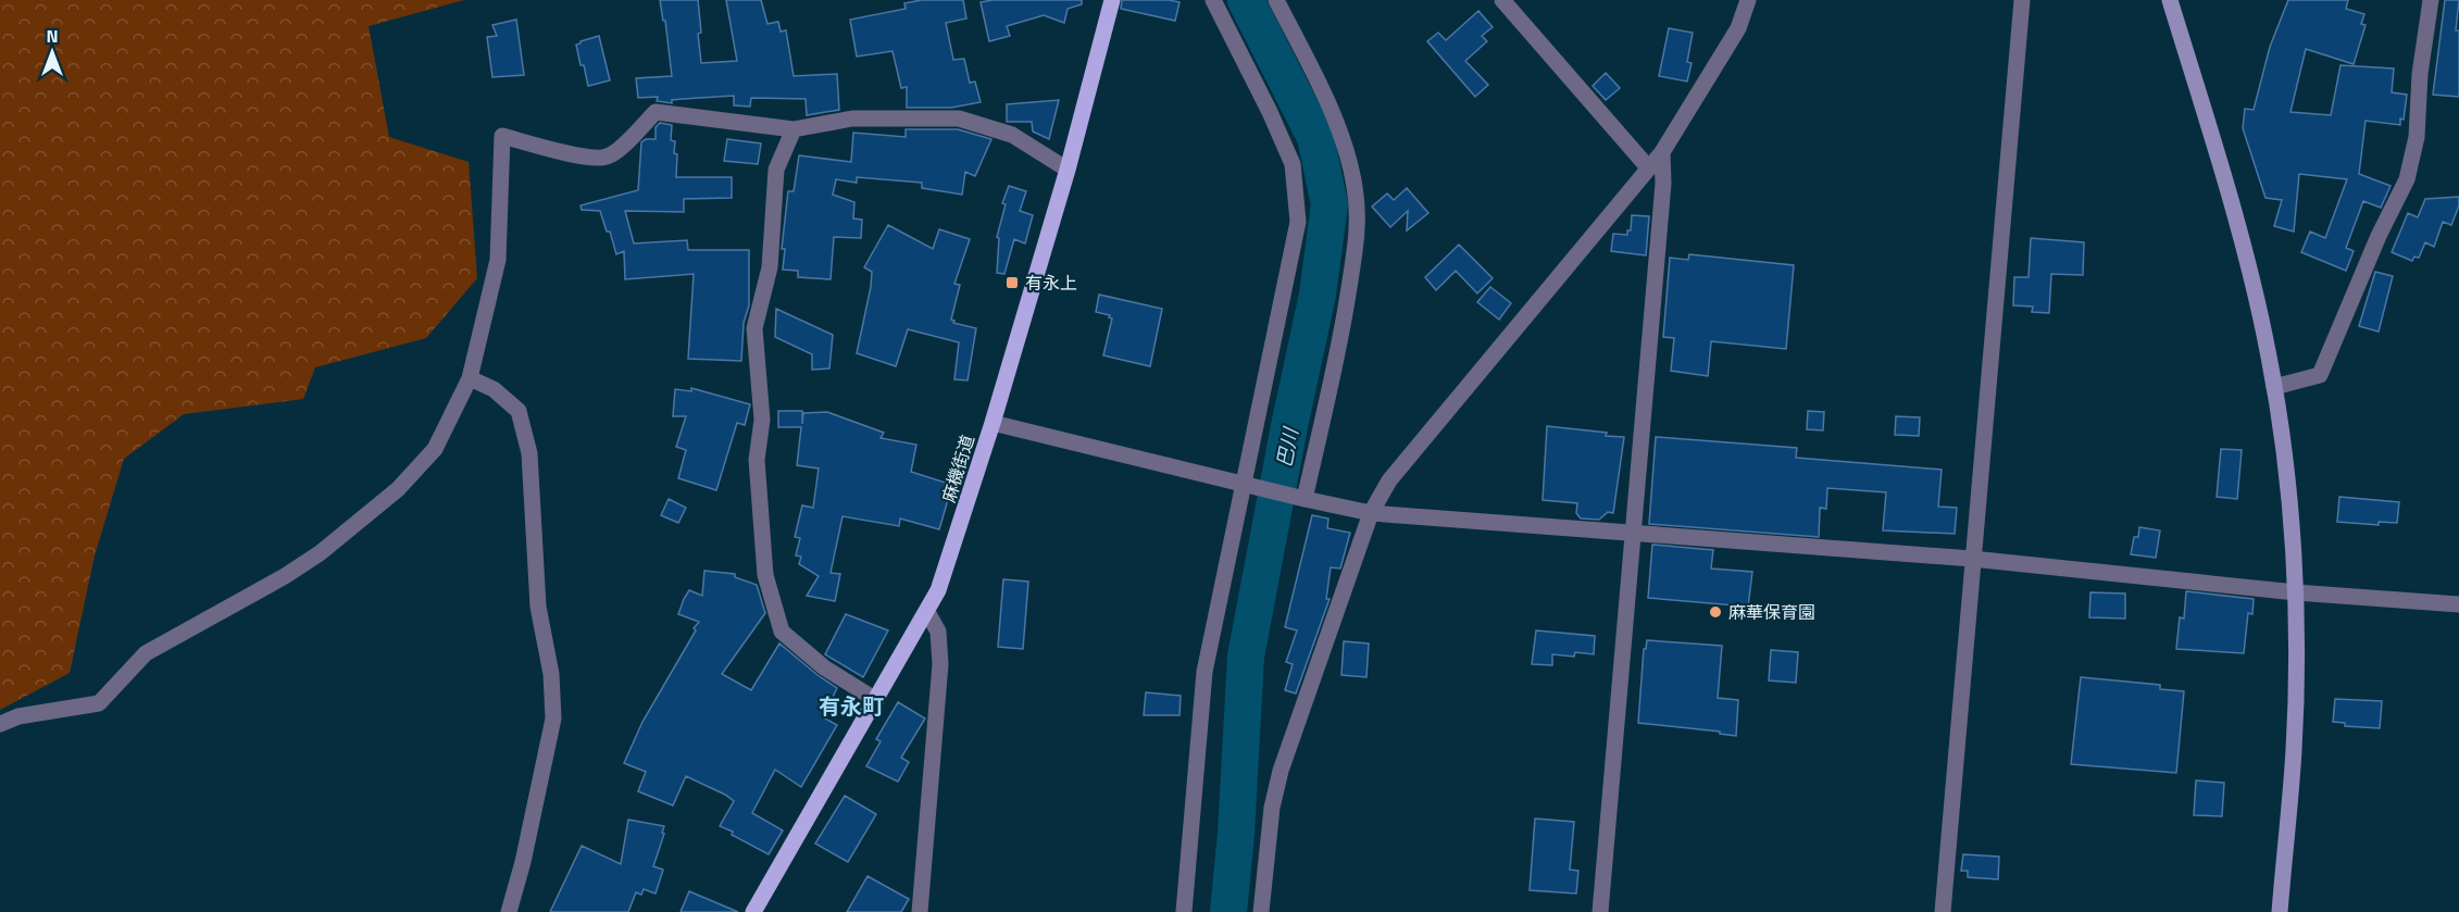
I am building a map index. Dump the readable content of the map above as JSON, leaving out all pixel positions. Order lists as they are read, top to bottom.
{
  "streets": {
    "main road": ["麻機街道"]
  },
  "districts": ["有永町"],
  "water": ["巴川"],
  "places": {
    "transit": ["有永上"],
    "other": ["麻華保育園"]
  },
  "north": "top"
}
